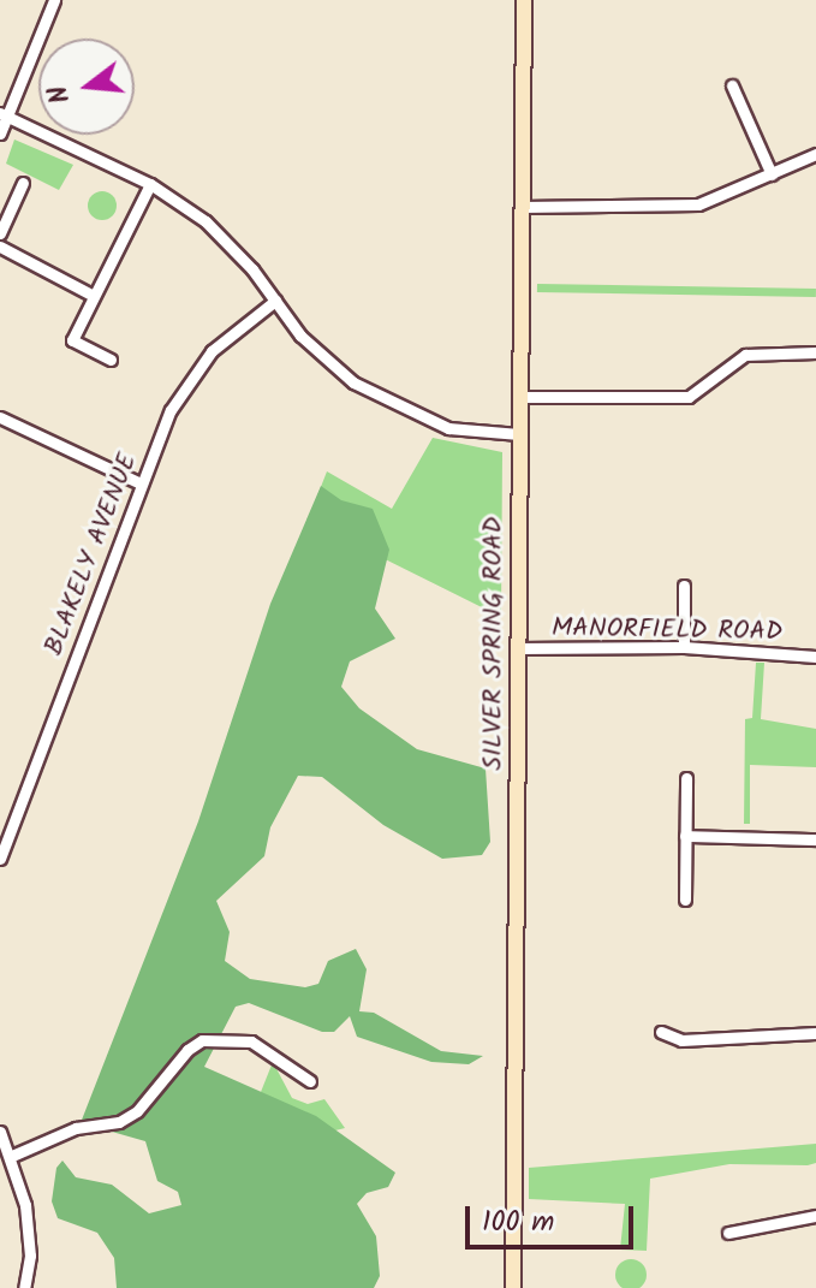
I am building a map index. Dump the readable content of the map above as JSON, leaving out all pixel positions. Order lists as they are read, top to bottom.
{
  "streets": {
    "main road": ["SILVER SPRING ROAD"],
    "street": ["BLAKELY AVENUE", "MANORFIELD ROAD"]
  },
  "crossings": [
    ["MANORFIELD ROAD", "SILVER SPRING ROAD"]
  ],
  "scale_bar": "100 m",
  "north": "left"
}
